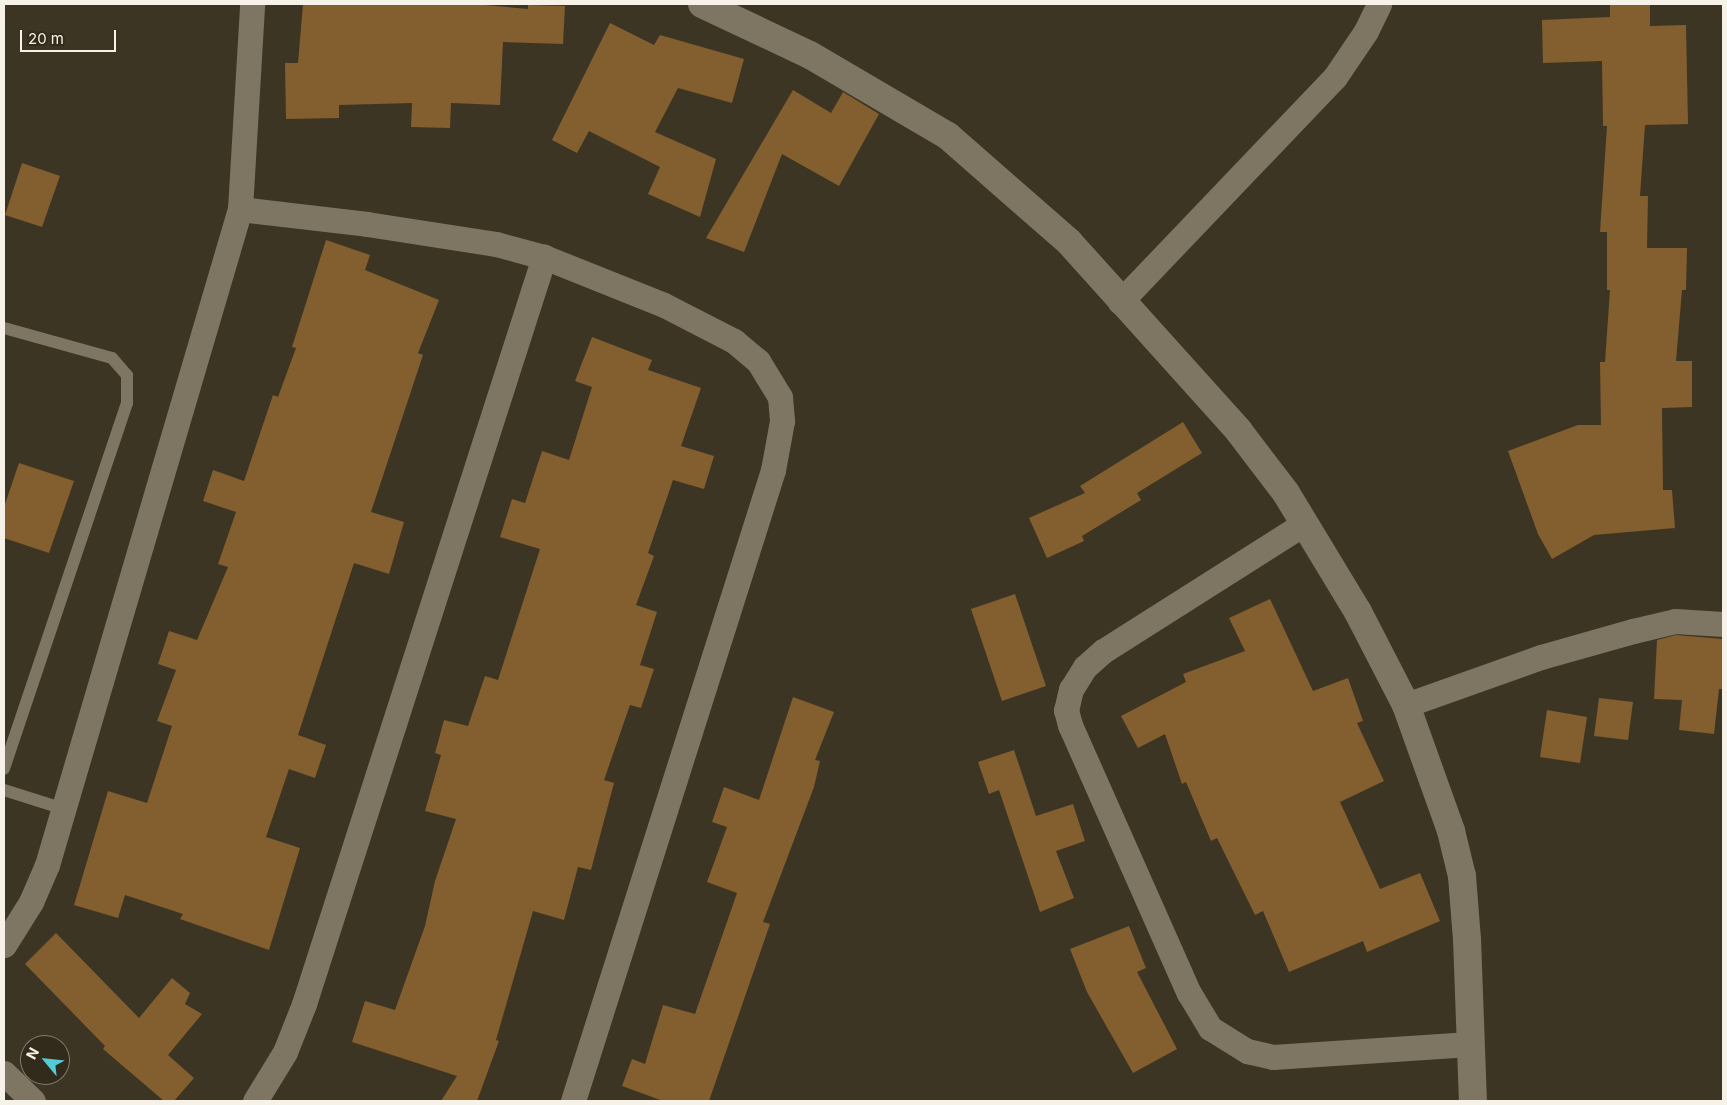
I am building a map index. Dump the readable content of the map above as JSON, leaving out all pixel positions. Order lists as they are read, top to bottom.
{
  "scale_bar": "20 m",
  "north": "top left"
}
